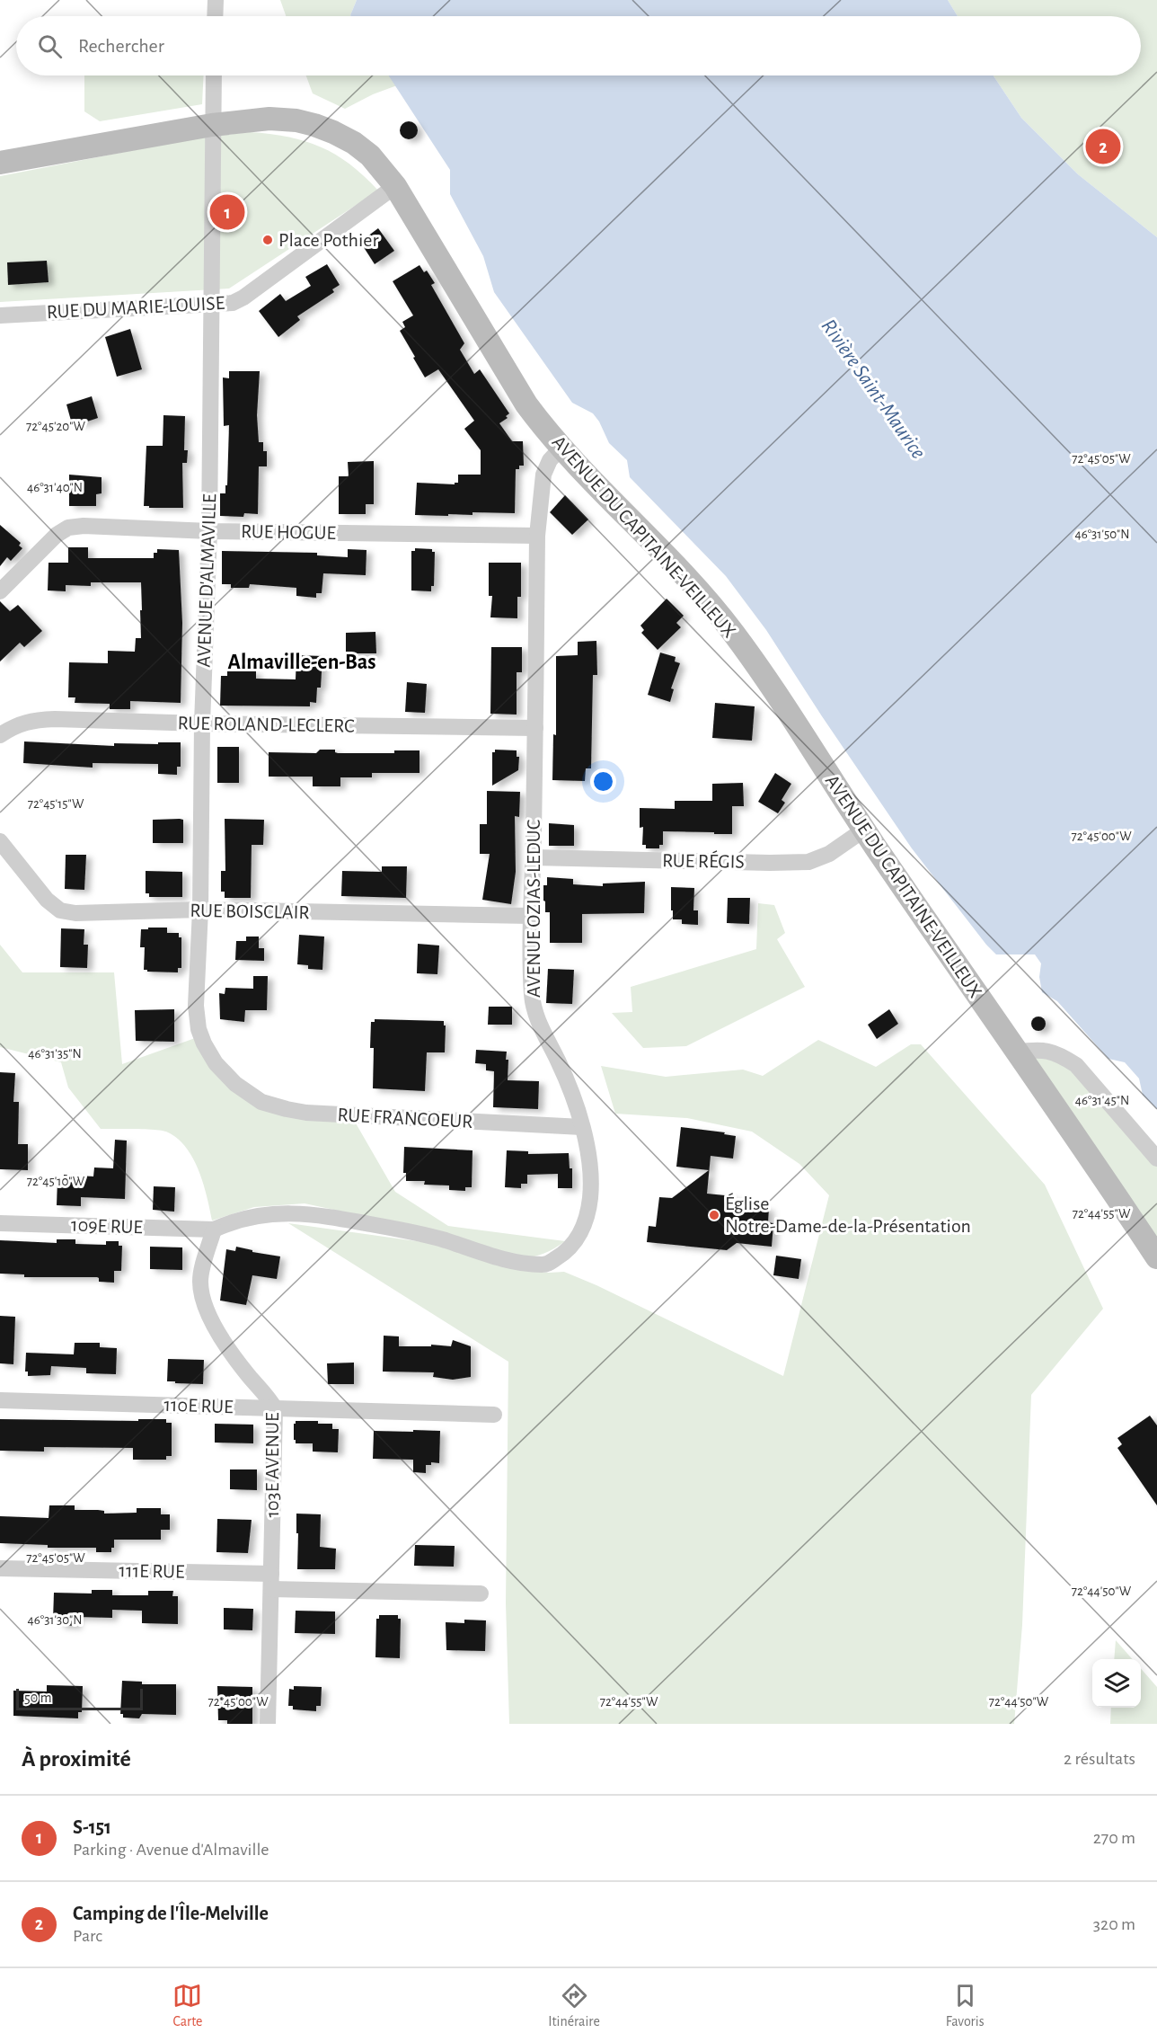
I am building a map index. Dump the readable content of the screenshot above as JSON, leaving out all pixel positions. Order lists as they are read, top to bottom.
{
  "streets": {
    "street": [
      "RUE DU MARIE-LOUISE",
      "RUE HOGUE",
      "AVENUE DU CAPITAINE-VEILLEUX",
      "AVENUE D'ALMAVILLE",
      "RUE ROLAND-LECLERC",
      "RUE RÉGIS",
      "AVENUE OZIAS-LEDUC",
      "RUE BOISCLAIR",
      "RUE FRANCOEUR",
      "109E RUE",
      "110E RUE",
      "103E AVENUE",
      "111E RUE"
    ]
  },
  "crossings": [
    ["RUE DU MARIE-LOUISE", "AVENUE DU CAPITAINE-VEILLEUX"],
    ["RUE DU MARIE-LOUISE", "AVENUE D'ALMAVILLE"],
    ["RUE HOGUE", "AVENUE D'ALMAVILLE"],
    ["RUE HOGUE", "AVENUE OZIAS-LEDUC"],
    ["AVENUE DU CAPITAINE-VEILLEUX", "AVENUE D'ALMAVILLE"],
    ["AVENUE DU CAPITAINE-VEILLEUX", "RUE RÉGIS"],
    ["AVENUE DU CAPITAINE-VEILLEUX", "AVENUE OZIAS-LEDUC"],
    ["AVENUE D'ALMAVILLE", "RUE ROLAND-LECLERC"],
    ["AVENUE D'ALMAVILLE", "RUE BOISCLAIR"],
    ["AVENUE D'ALMAVILLE", "RUE FRANCOEUR"],
    ["RUE ROLAND-LECLERC", "AVENUE OZIAS-LEDUC"],
    ["RUE RÉGIS", "AVENUE OZIAS-LEDUC"],
    ["AVENUE OZIAS-LEDUC", "RUE BOISCLAIR"],
    ["AVENUE OZIAS-LEDUC", "RUE FRANCOEUR"],
    ["AVENUE OZIAS-LEDUC", "109E RUE"],
    ["AVENUE OZIAS-LEDUC", "103E AVENUE"],
    ["109E RUE", "103E AVENUE"],
    ["110E RUE", "103E AVENUE"],
    ["103E AVENUE", "111E RUE"]
  ],
  "districts": ["Almaville-en-Bas"],
  "water": ["Rivière Saint-Maurice"],
  "places": ["Place Pothier", "Église Notre-Dame-de-la-Présentation"],
  "scale_bar": "50 m",
  "page": {
    "search": "Rechercher",
    "pins": ["2", "1"],
    "scale": "50 m",
    "heading": ["À proximité", "2 résultats"],
    "list": [
      {
        "mark": "1",
        "name": "S-151",
        "note": "Parking · Avenue d'Almaville",
        "value": "270 m"
      },
      {
        "mark": "2",
        "name": "Camping de l'Île-Melville",
        "note": "Parc",
        "value": "320 m"
      }
    ],
    "nav": ["Carte", "Itinéraire", "Favoris"]
  },
  "coordinates": [
    "72°45'20\"W",
    "72°45'05\"W",
    "46°31'40\"N",
    "46°31'50\"N",
    "72°45'15\"W",
    "72°45'00\"W",
    "46°31'35\"N",
    "46°31'45\"N",
    "72°45'10\"W",
    "72°44'55\"W",
    "72°44'50\"W",
    "46°31'30\"N"
  ]
}
